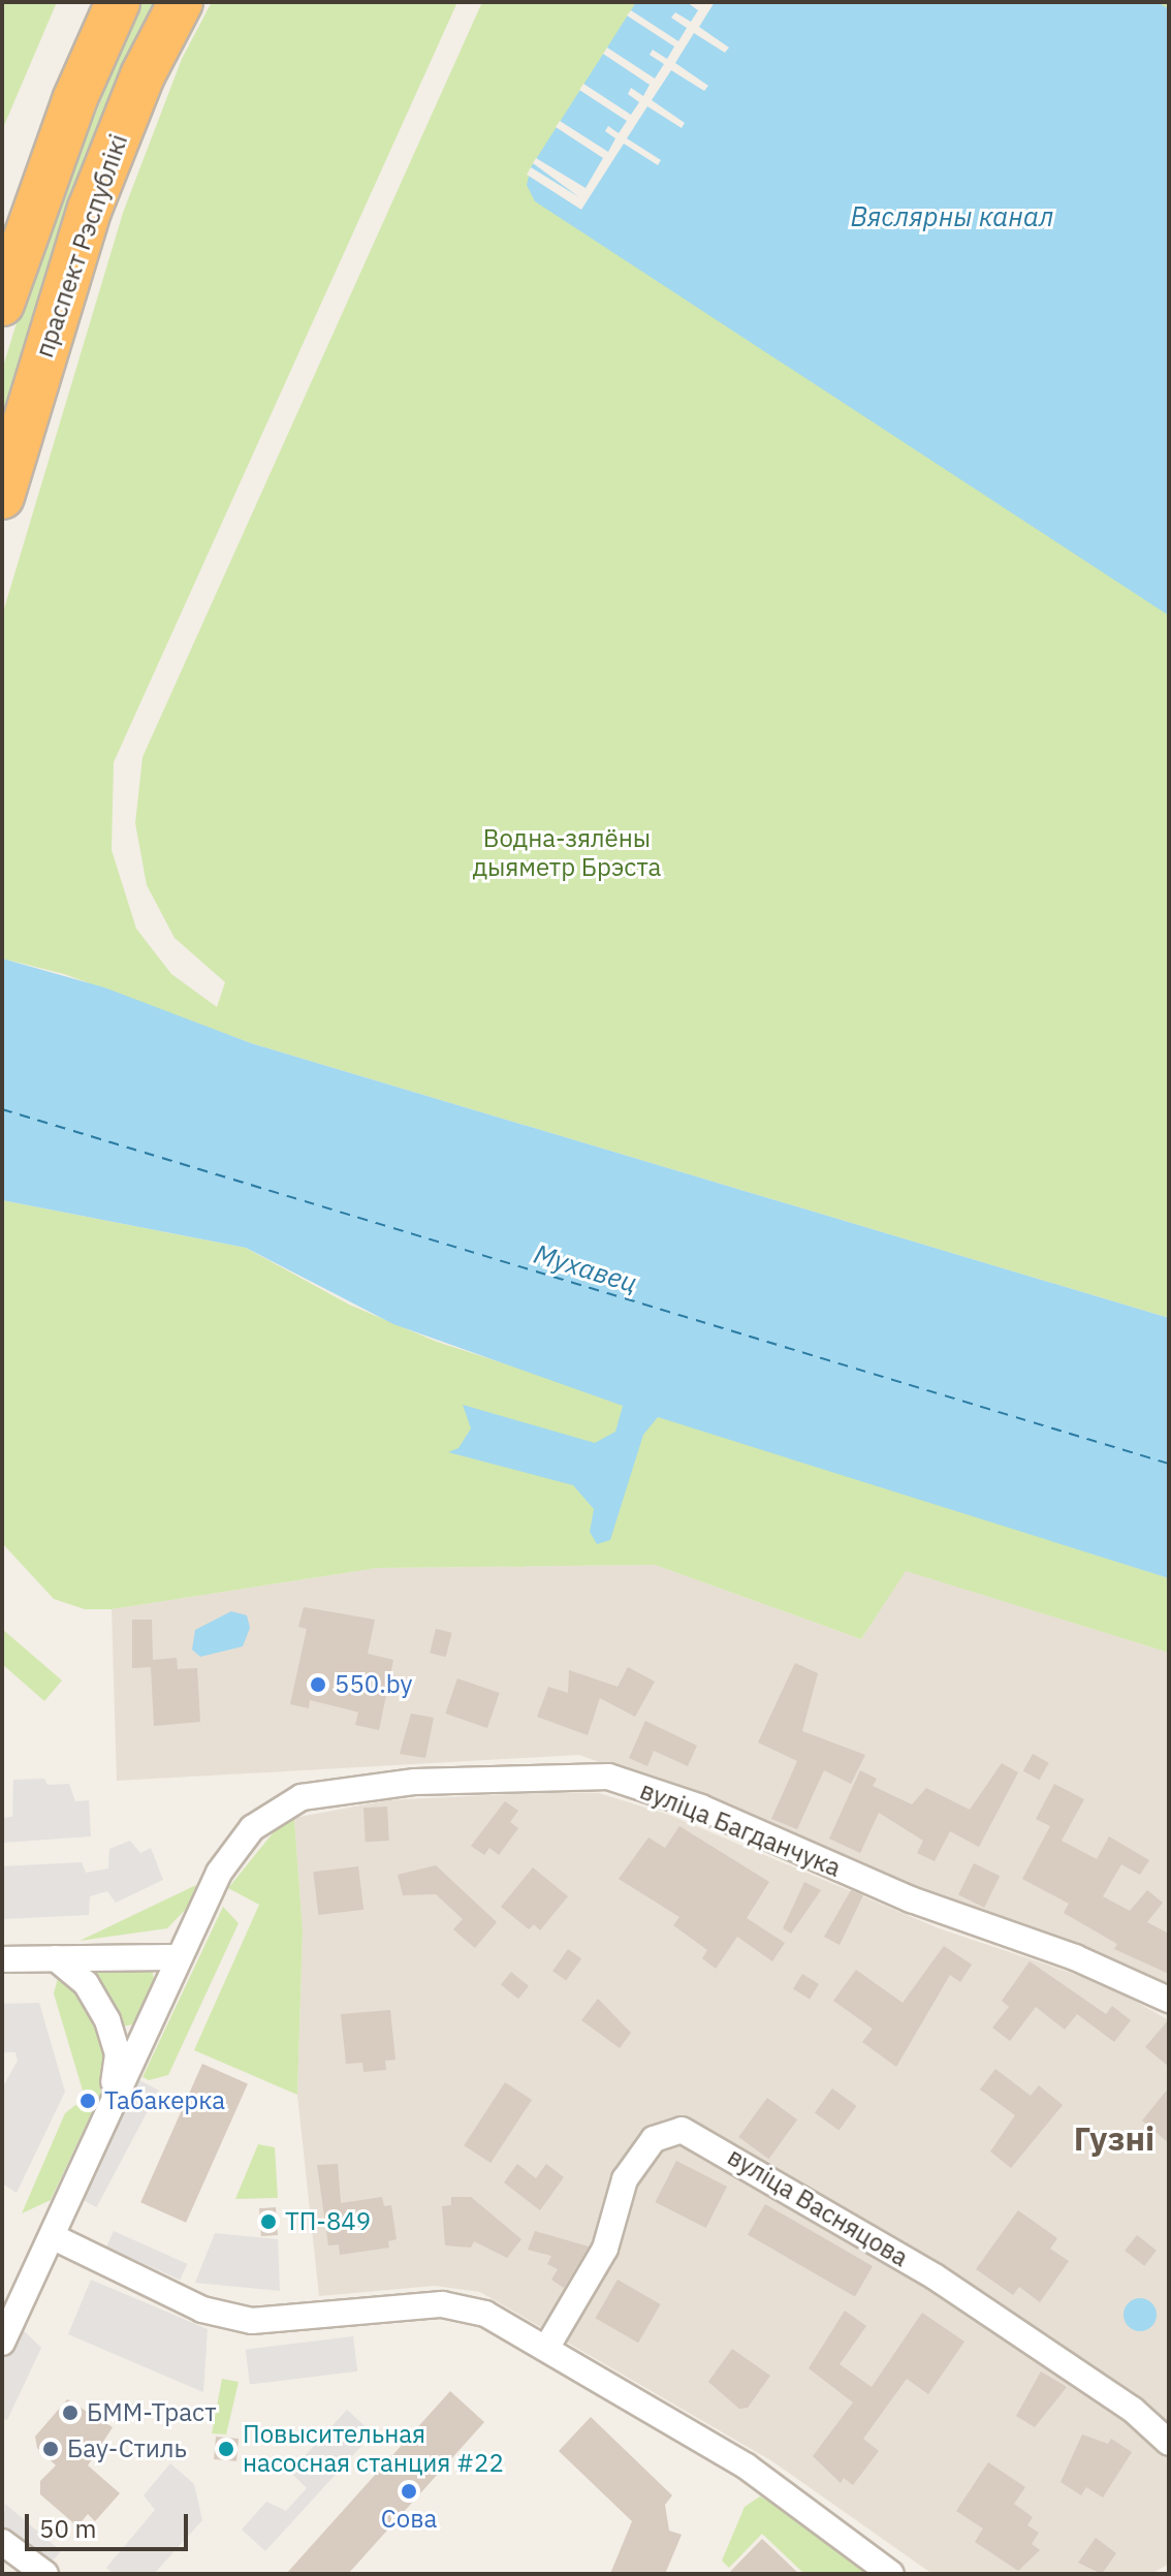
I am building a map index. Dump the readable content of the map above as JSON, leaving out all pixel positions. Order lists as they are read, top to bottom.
{
  "streets": {
    "highway": ["праспект Рэспублікі"],
    "street": ["вуліца Багданчука", "вуліца Васняцова"]
  },
  "districts": ["Гузні"],
  "water": ["Вяслярны канал", "Мухавец"],
  "parks": ["Водна-зялёны дыяметр Брэста"],
  "places": [
    "550.by",
    "Табакерка",
    "ТП-849",
    "БММ-Траст",
    "Бау-Стиль",
    "Повысительная насосная станция #22",
    "Сова"
  ],
  "scale_bar": "50 m"
}
